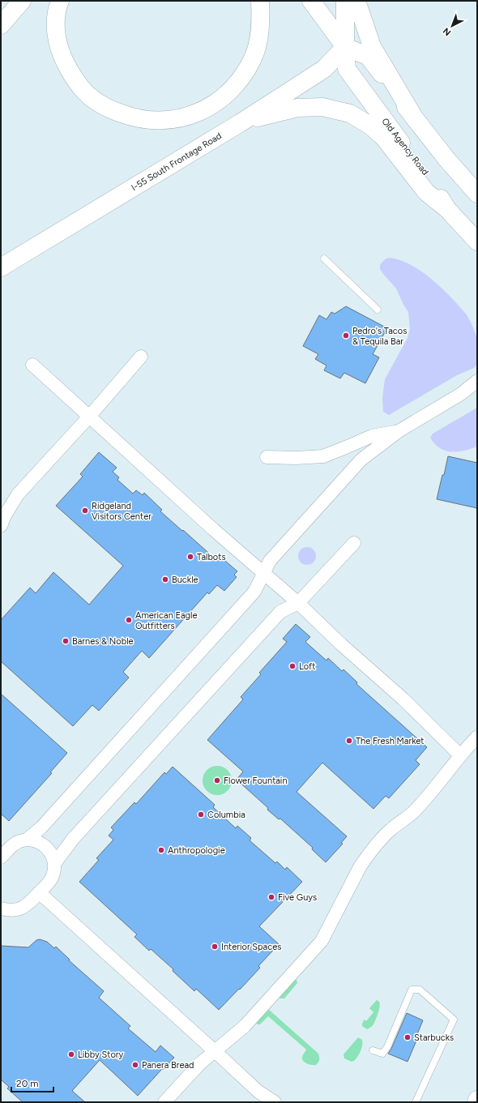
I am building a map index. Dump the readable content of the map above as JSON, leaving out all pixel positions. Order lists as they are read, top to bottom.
{
  "streets": {
    "main road": ["Old Agency Road", "I-55 South Frontage Road"]
  },
  "crossings": [
    ["Old Agency Road", "I-55 South Frontage Road"]
  ],
  "places": [
    "Pedro's Tacos & Tequila Bar",
    "Ridgeland Visitors Center",
    "Talbots",
    "Buckle",
    "American Eagle Outfitters",
    "Barnes & Noble",
    "Loft",
    "The Fresh Market",
    "Flower Fountain",
    "Columbia",
    "Anthropologie",
    "Five Guys",
    "Interior Spaces",
    "Starbucks",
    "Libby Story",
    "Panera Bread"
  ],
  "scale_bar": "20 m",
  "north": "bottom left"
}
